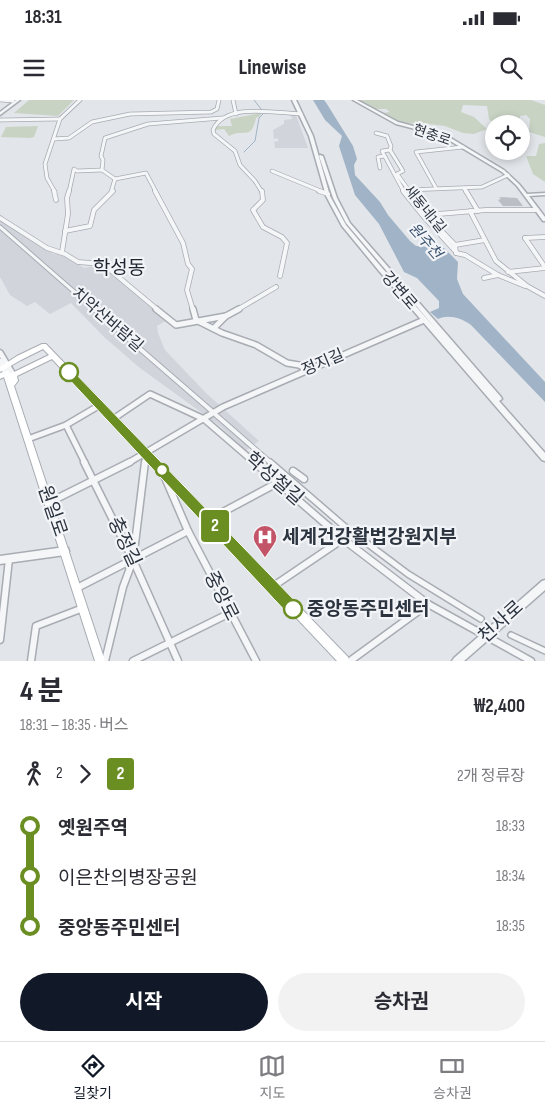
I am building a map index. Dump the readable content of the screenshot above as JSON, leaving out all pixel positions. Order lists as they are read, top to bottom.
{
  "streets": {
    "main road": ["원일로"],
    "street": [
      "현충로",
      "새동네1길",
      "강변로",
      "치악산바람길",
      "정지길",
      "학성철길",
      "충정길",
      "중앙로",
      "천사로"
    ]
  },
  "crossings": [
    ["강변로", "정지길"],
    ["치악산바람길", "정지길"],
    ["정지길", "학성철길"],
    ["정지길", "원일로"],
    ["정지길", "충정길"],
    ["학성철길", "천사로"]
  ],
  "districts": ["학성동"],
  "water": ["원주천"],
  "places": {
    "hospital": ["세계건강활법강원지부"],
    "other": ["중앙동주민센터"]
  },
  "lines": ["bus line 2"],
  "page": {
    "status": "18:31",
    "header": "Linewise",
    "on_map": "2",
    "heading": ["4 분", "18:31 – 18:35 · 버스", "₩2,400"],
    "legs": ["2", "2", "2개 정류장"],
    "list": [
      {
        "name": "옛원주역",
        "value": "18:33"
      },
      {
        "name": "이은찬의병장공원",
        "value": "18:34"
      },
      {
        "name": "중앙동주민센터",
        "value": "18:35"
      }
    ],
    "buttons": ["시작", "승차권"],
    "tabs": ["길찾기", "지도", "승차권"]
  }
}
